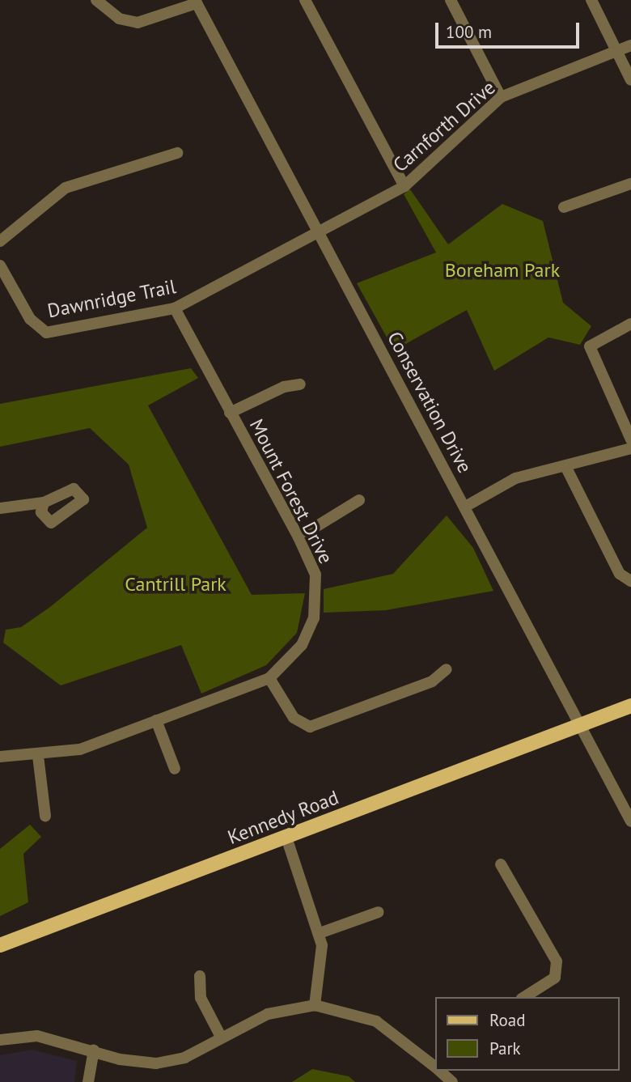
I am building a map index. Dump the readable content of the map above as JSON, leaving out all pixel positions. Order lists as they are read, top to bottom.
{
  "streets": {
    "main road": ["Kennedy Road"],
    "street": [
      "Carnforth Drive",
      "Dawnridge Trail",
      "Conservation Drive",
      "Mount Forest Drive"
    ]
  },
  "crossings": [
    ["Carnforth Drive", "Dawnridge Trail"],
    ["Carnforth Drive", "Conservation Drive"],
    ["Dawnridge Trail", "Conservation Drive"],
    ["Dawnridge Trail", "Mount Forest Drive"],
    ["Conservation Drive", "Kennedy Road"]
  ],
  "parks": ["Boreham Park", "Cantrill Park"],
  "legend": ["Road", "Park"],
  "scale_bar": "100 m"
}
